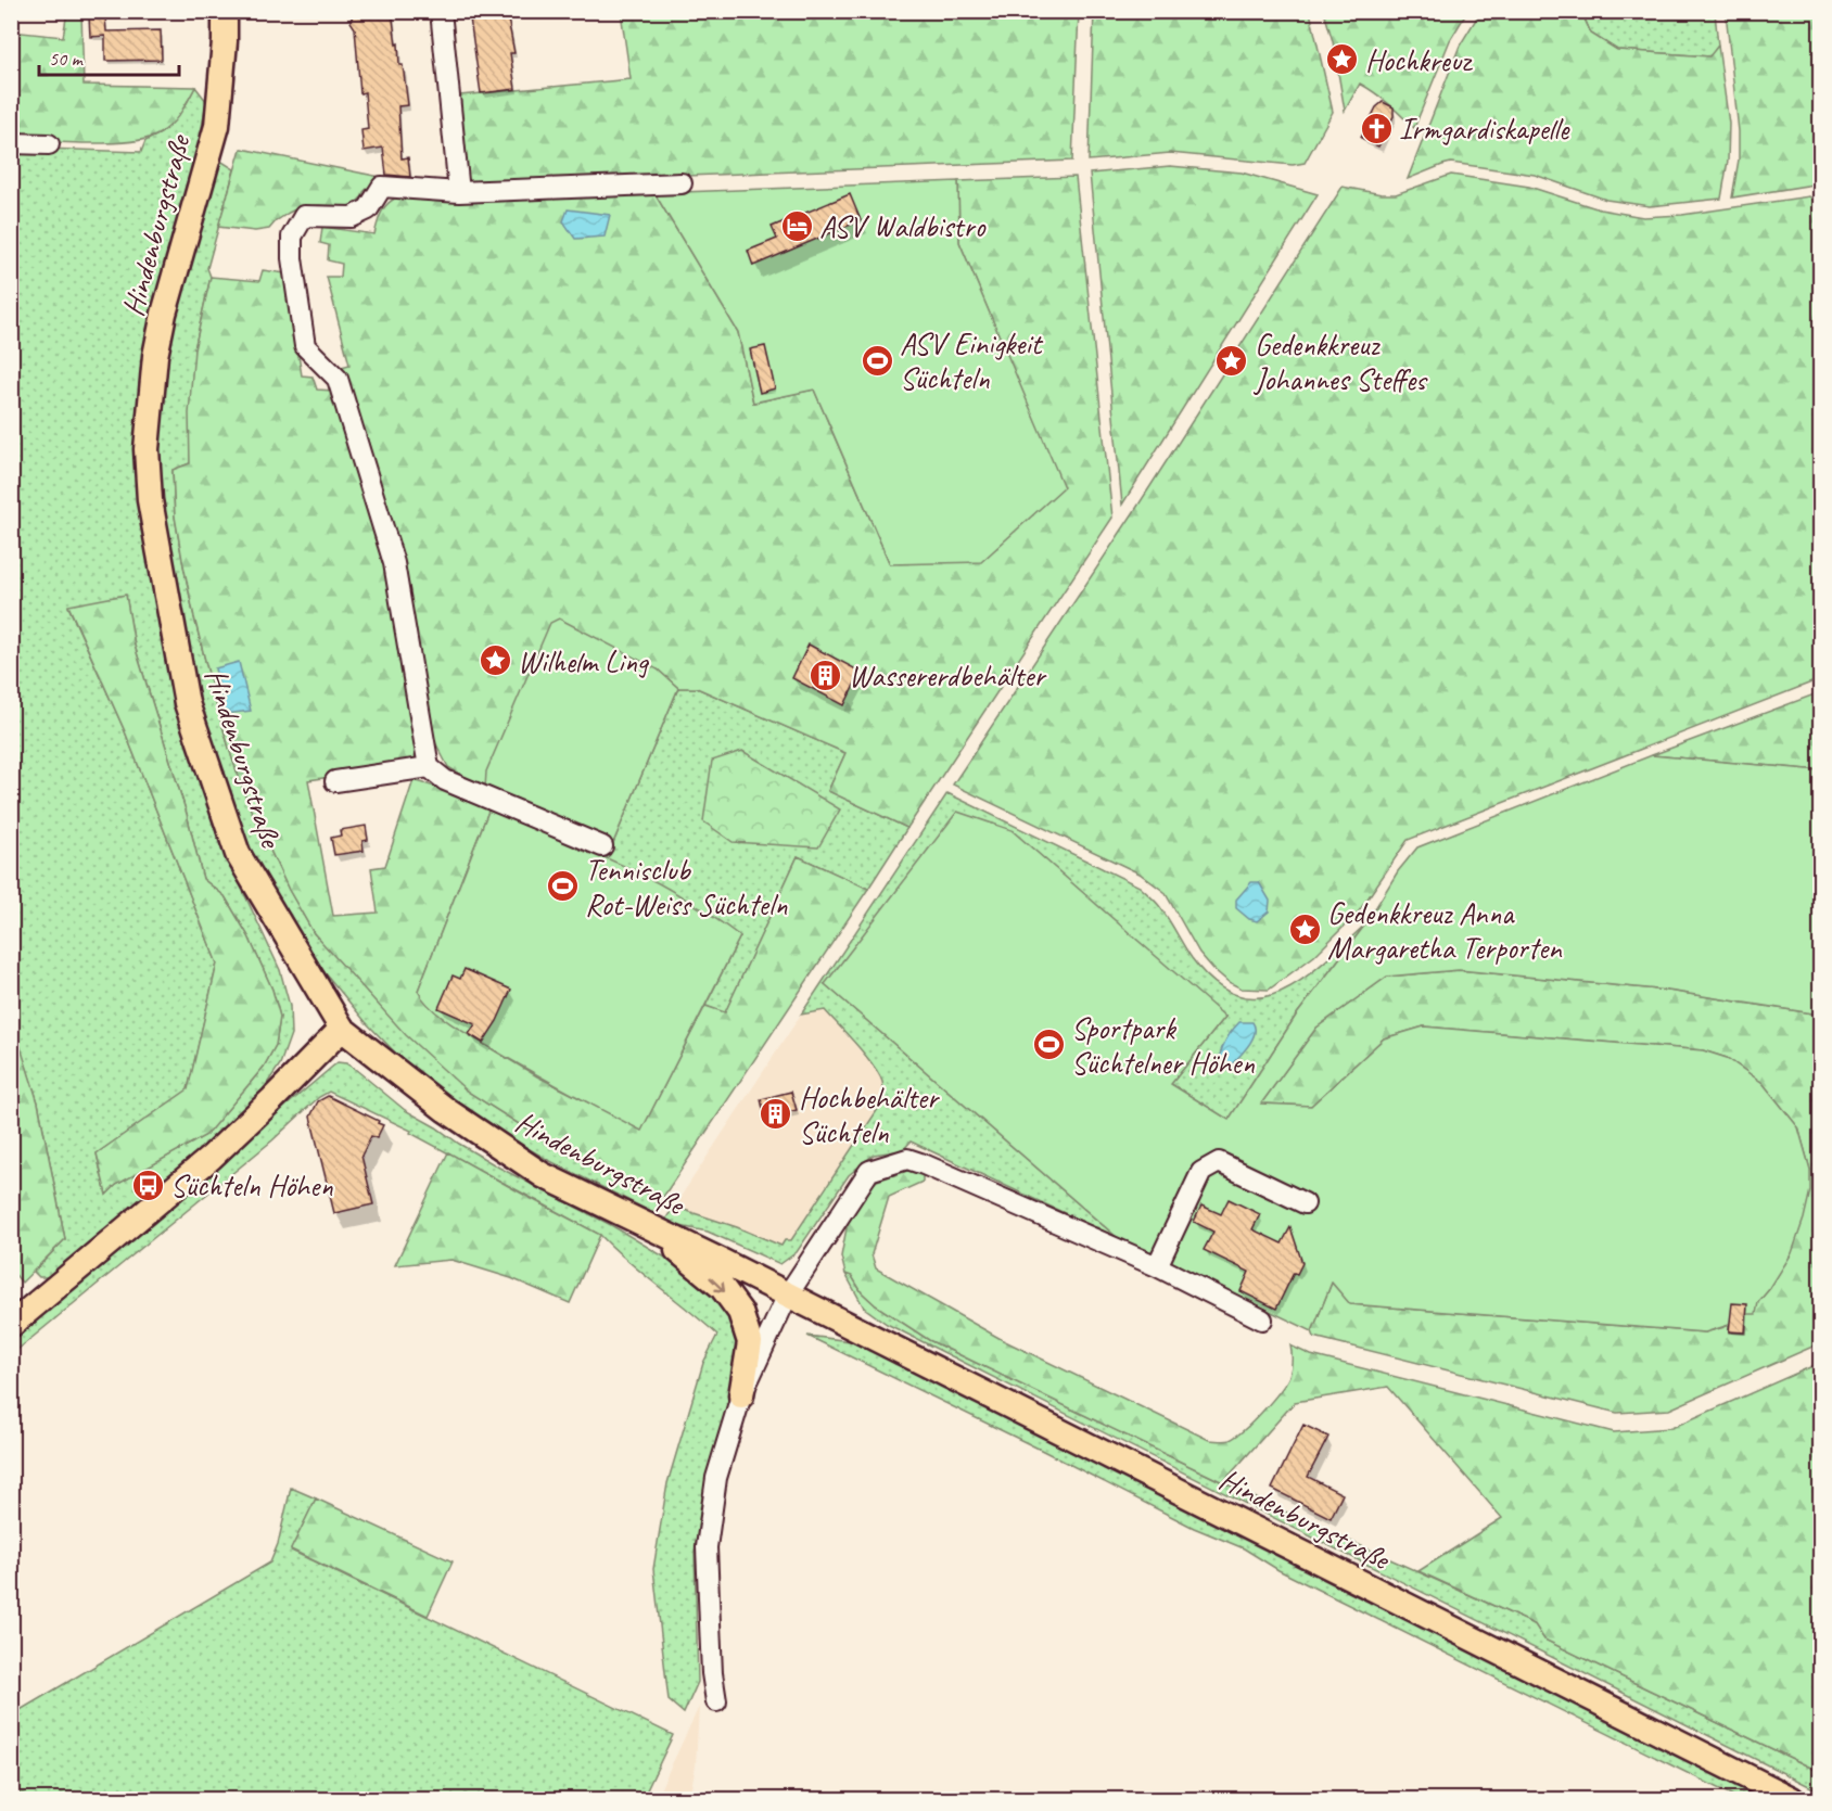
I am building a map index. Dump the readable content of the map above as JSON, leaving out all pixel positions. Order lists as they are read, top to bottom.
{
  "streets": {
    "main road": ["Hindenburgstraße"]
  },
  "places": {
    "place": [
      "Hochkreuz",
      "Gedenkkreuz Johannes Steffes",
      "Wilhelm Ling",
      "Gedenkkreuz Anna Margaretha Terporten"
    ],
    "church": ["Irmgardiskapelle"],
    "hotel": ["ASV Waldbistro"],
    "sports": ["ASV Einigkeit Süchteln", "Tennisclub Rot-Weiss Süchteln", "Sportpark Süchtelner Höhen"],
    "building": ["Wassererdbehälter", "Hochbehälter Süchteln"],
    "bus stop": ["Süchteln Höhen"]
  },
  "scale_bar": "50 m"
}
